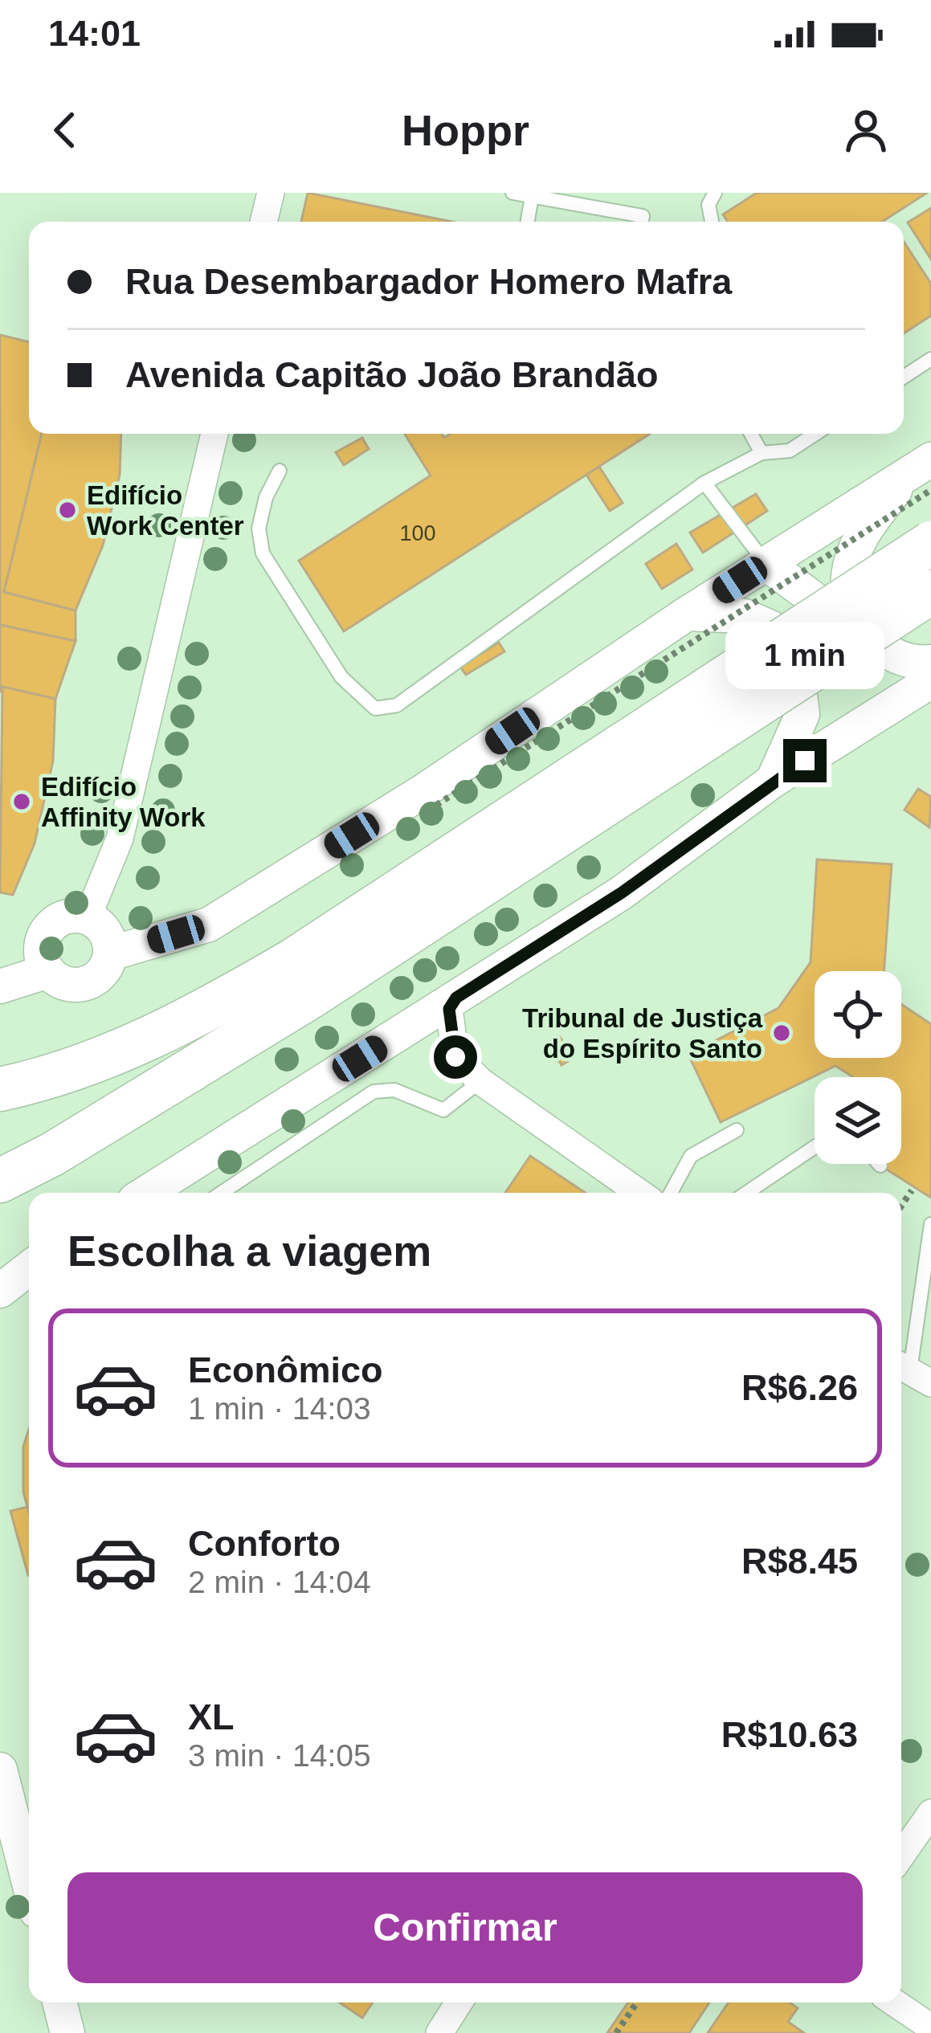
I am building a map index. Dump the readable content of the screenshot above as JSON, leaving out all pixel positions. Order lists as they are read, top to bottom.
{
  "places": ["Edifício Work Center", "Edifício Affinity Work", "Tribunal de Justiça do Espírito Santo"],
  "house_numbers": ["100"],
  "page": {
    "status": "14:01",
    "header": "Hoppr",
    "banner": ["Rua Desembargador Homero Mafra", "Avenida Capitão João Brandão"],
    "bubble": "1 min",
    "heading": "Escolha a viagem",
    "list": [
      {
        "name": "Econômico",
        "note": "1 min · 14:03",
        "value": "R$6.26"
      },
      {
        "name": "Conforto",
        "note": "2 min · 14:04",
        "value": "R$8.45"
      },
      {
        "name": "XL",
        "note": "3 min · 14:05",
        "value": "R$10.63"
      }
    ],
    "buttons": "Confirmar"
  }
}
